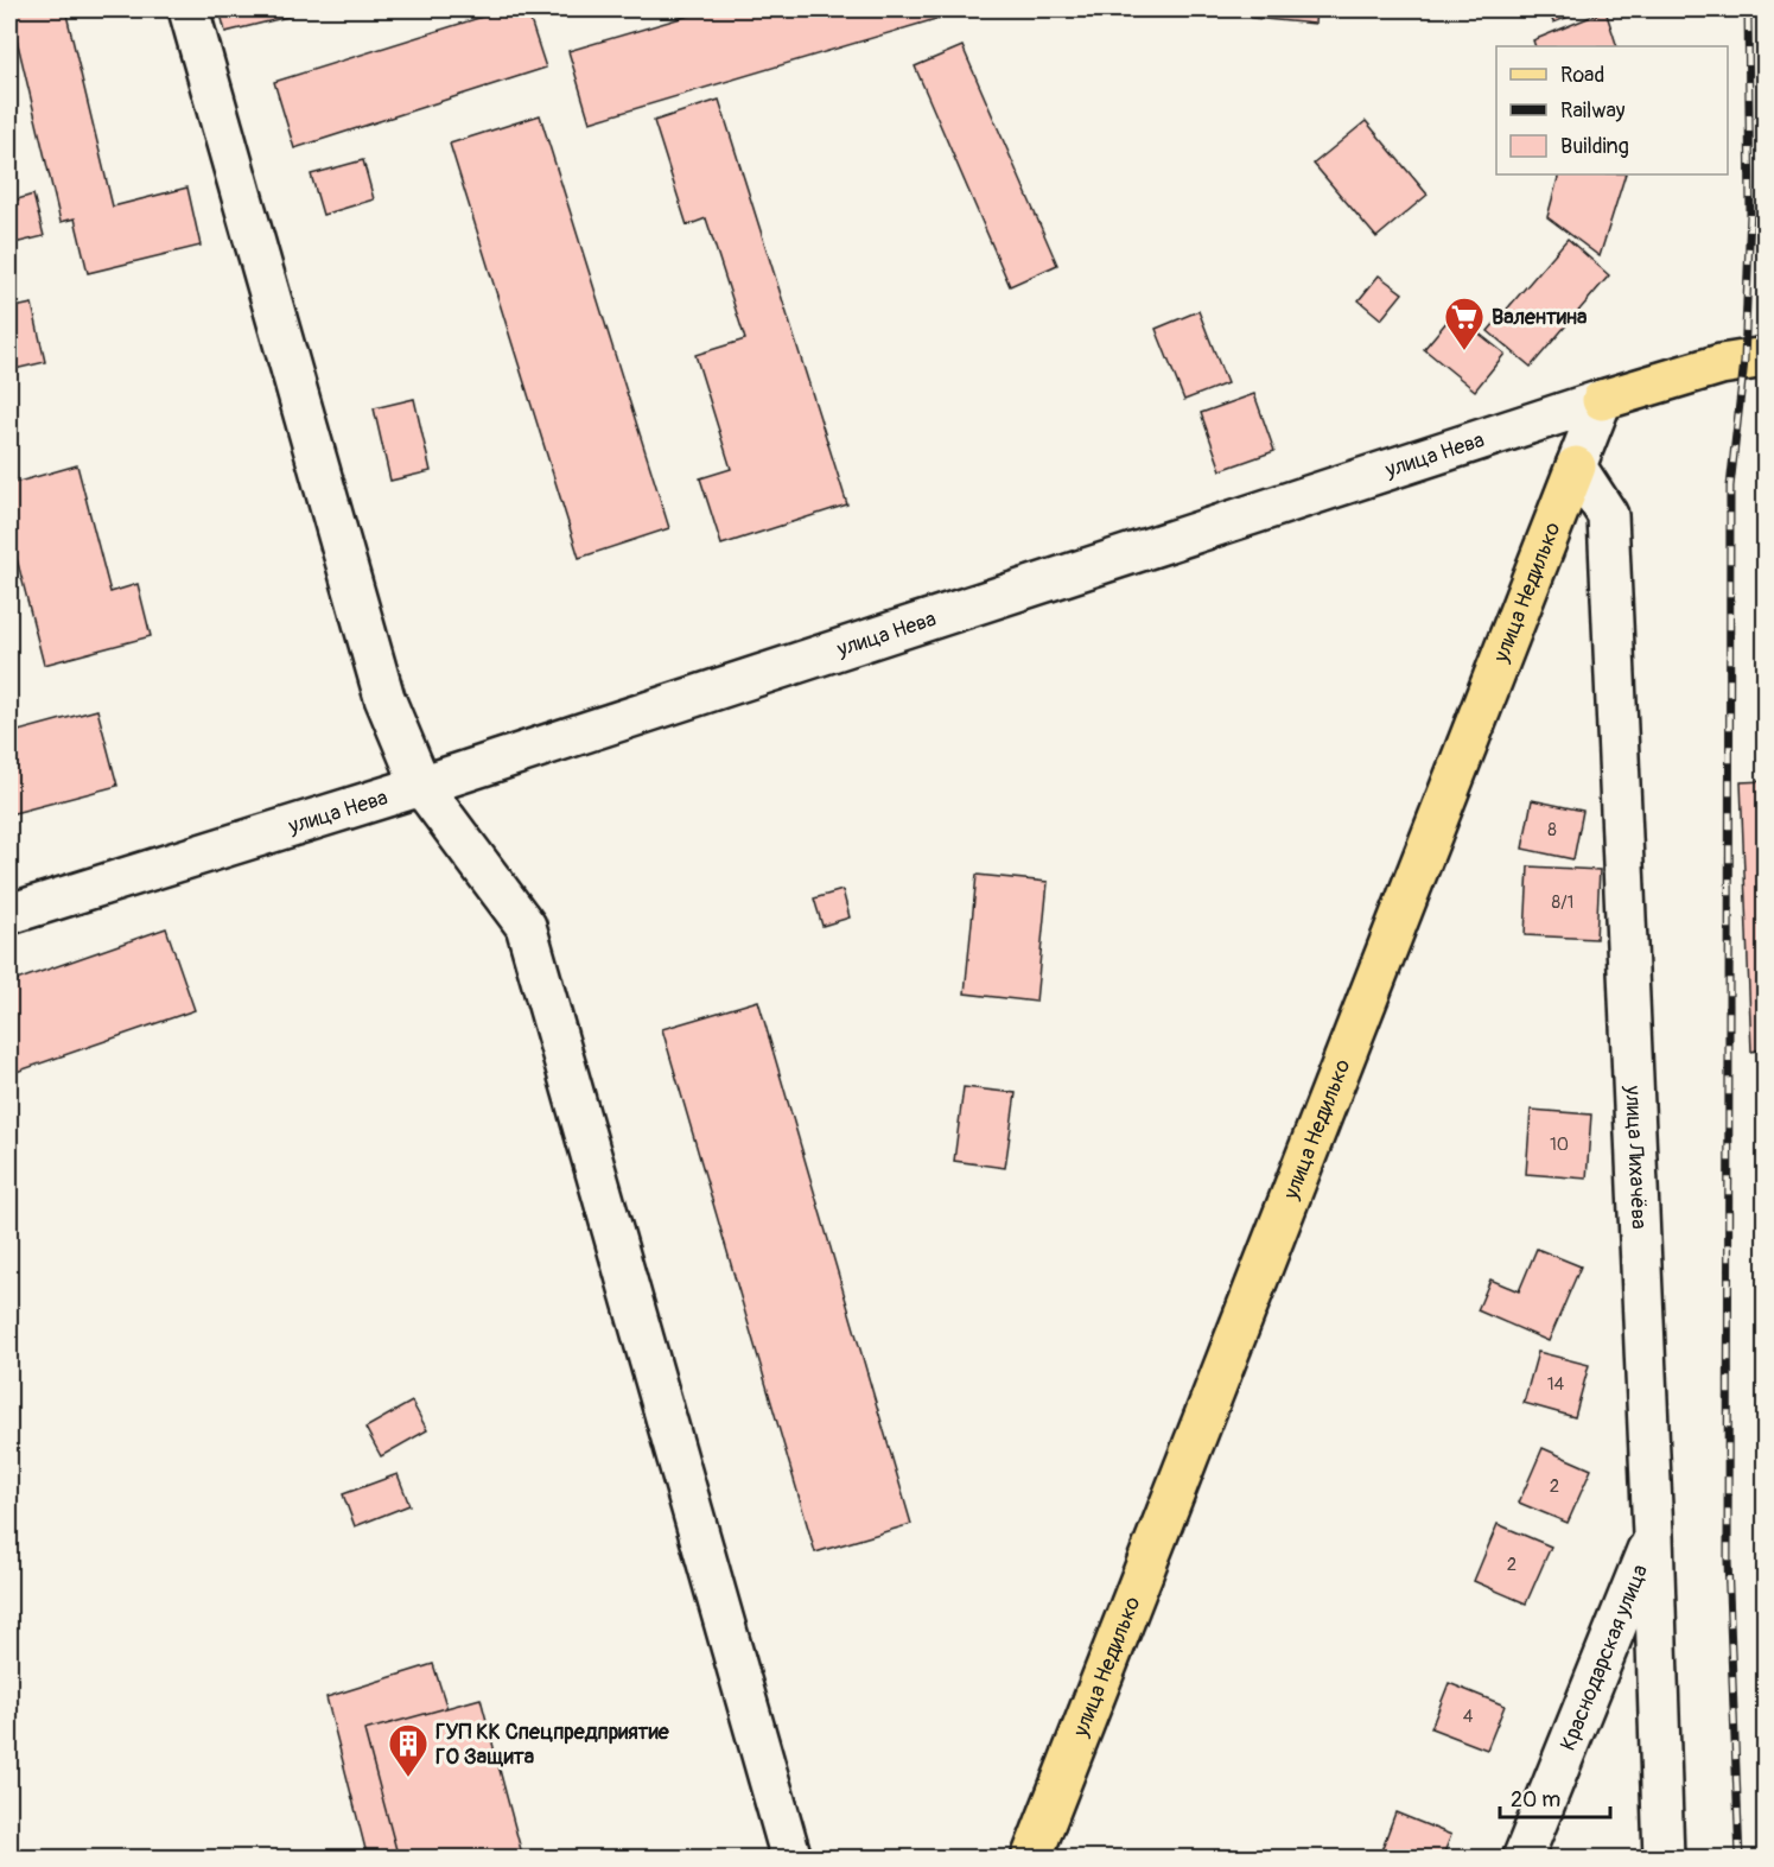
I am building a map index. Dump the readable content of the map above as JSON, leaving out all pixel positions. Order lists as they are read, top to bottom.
{
  "streets": {
    "main road": ["улица Нева", "улица Недилько"],
    "street": ["улица Лихачёва", "Краснодарская улица"]
  },
  "crossings": [
    ["улица Нева", "улица Недилько"],
    ["улица Недилько", "улица Лихачёва"],
    ["улица Лихачёва", "Краснодарская улица"]
  ],
  "places": {
    "supermarket": ["Валентина"],
    "building": ["ГУП КК Спецпредприятие ГО Защита"]
  },
  "house_numbers": [
    "8",
    "8/1",
    "10",
    "14",
    "2",
    "2",
    "4"
  ],
  "legend": ["Road", "Railway", "Building"],
  "scale_bar": "20 m"
}
